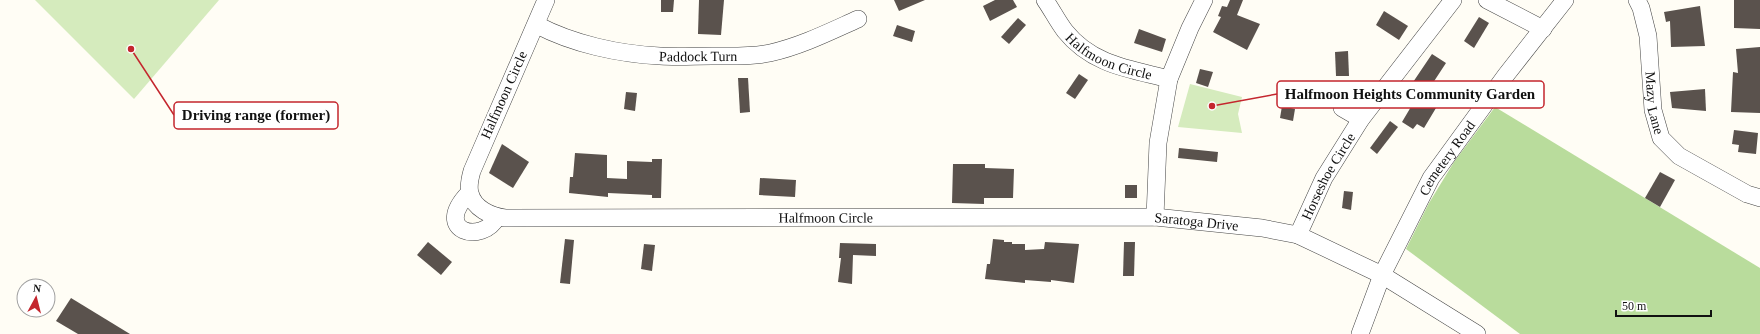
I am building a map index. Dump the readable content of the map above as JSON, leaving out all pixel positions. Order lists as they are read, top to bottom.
{
  "streets": {
    "street": [
      "Halfmoon Circle",
      "Paddock Turn",
      "Mazy Lane",
      "Cemetery Road",
      "Horseshoe Circle",
      "Saratoga Drive"
    ]
  },
  "crossings": [
    ["Halfmoon Circle", "Paddock Turn"],
    ["Halfmoon Circle", "Saratoga Drive"],
    ["Cemetery Road", "Saratoga Drive"],
    ["Horseshoe Circle", "Saratoga Drive"]
  ],
  "places": ["Driving range (former)", "Halfmoon Heights Community Garden"],
  "scale_bar": "50 m",
  "north": "top"
}
